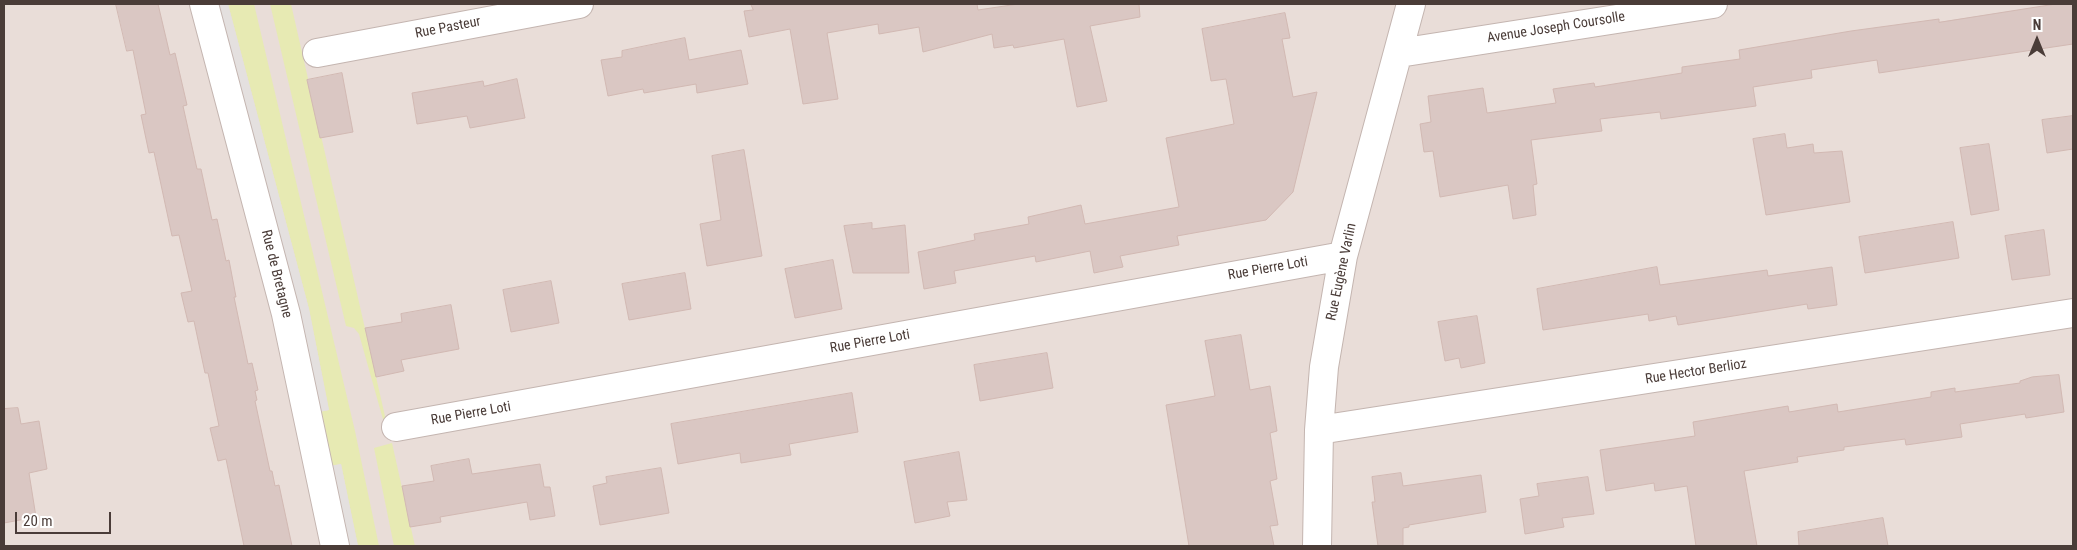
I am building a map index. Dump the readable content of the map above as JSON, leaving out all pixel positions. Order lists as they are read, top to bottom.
{
  "streets": {
    "street": [
      "Rue Pasteur",
      "Avenue Joseph Coursolle",
      "Rue Pierre Loti",
      "Rue Eugène Varlin",
      "Rue de Bretagne",
      "Rue Hector Berlioz"
    ]
  },
  "crossings": [
    ["Avenue Joseph Coursolle", "Rue Eugène Varlin"],
    ["Rue Pierre Loti", "Rue Eugène Varlin"],
    ["Rue Eugène Varlin", "Rue Hector Berlioz"]
  ],
  "scale_bar": "20 m",
  "north": "top"
}
